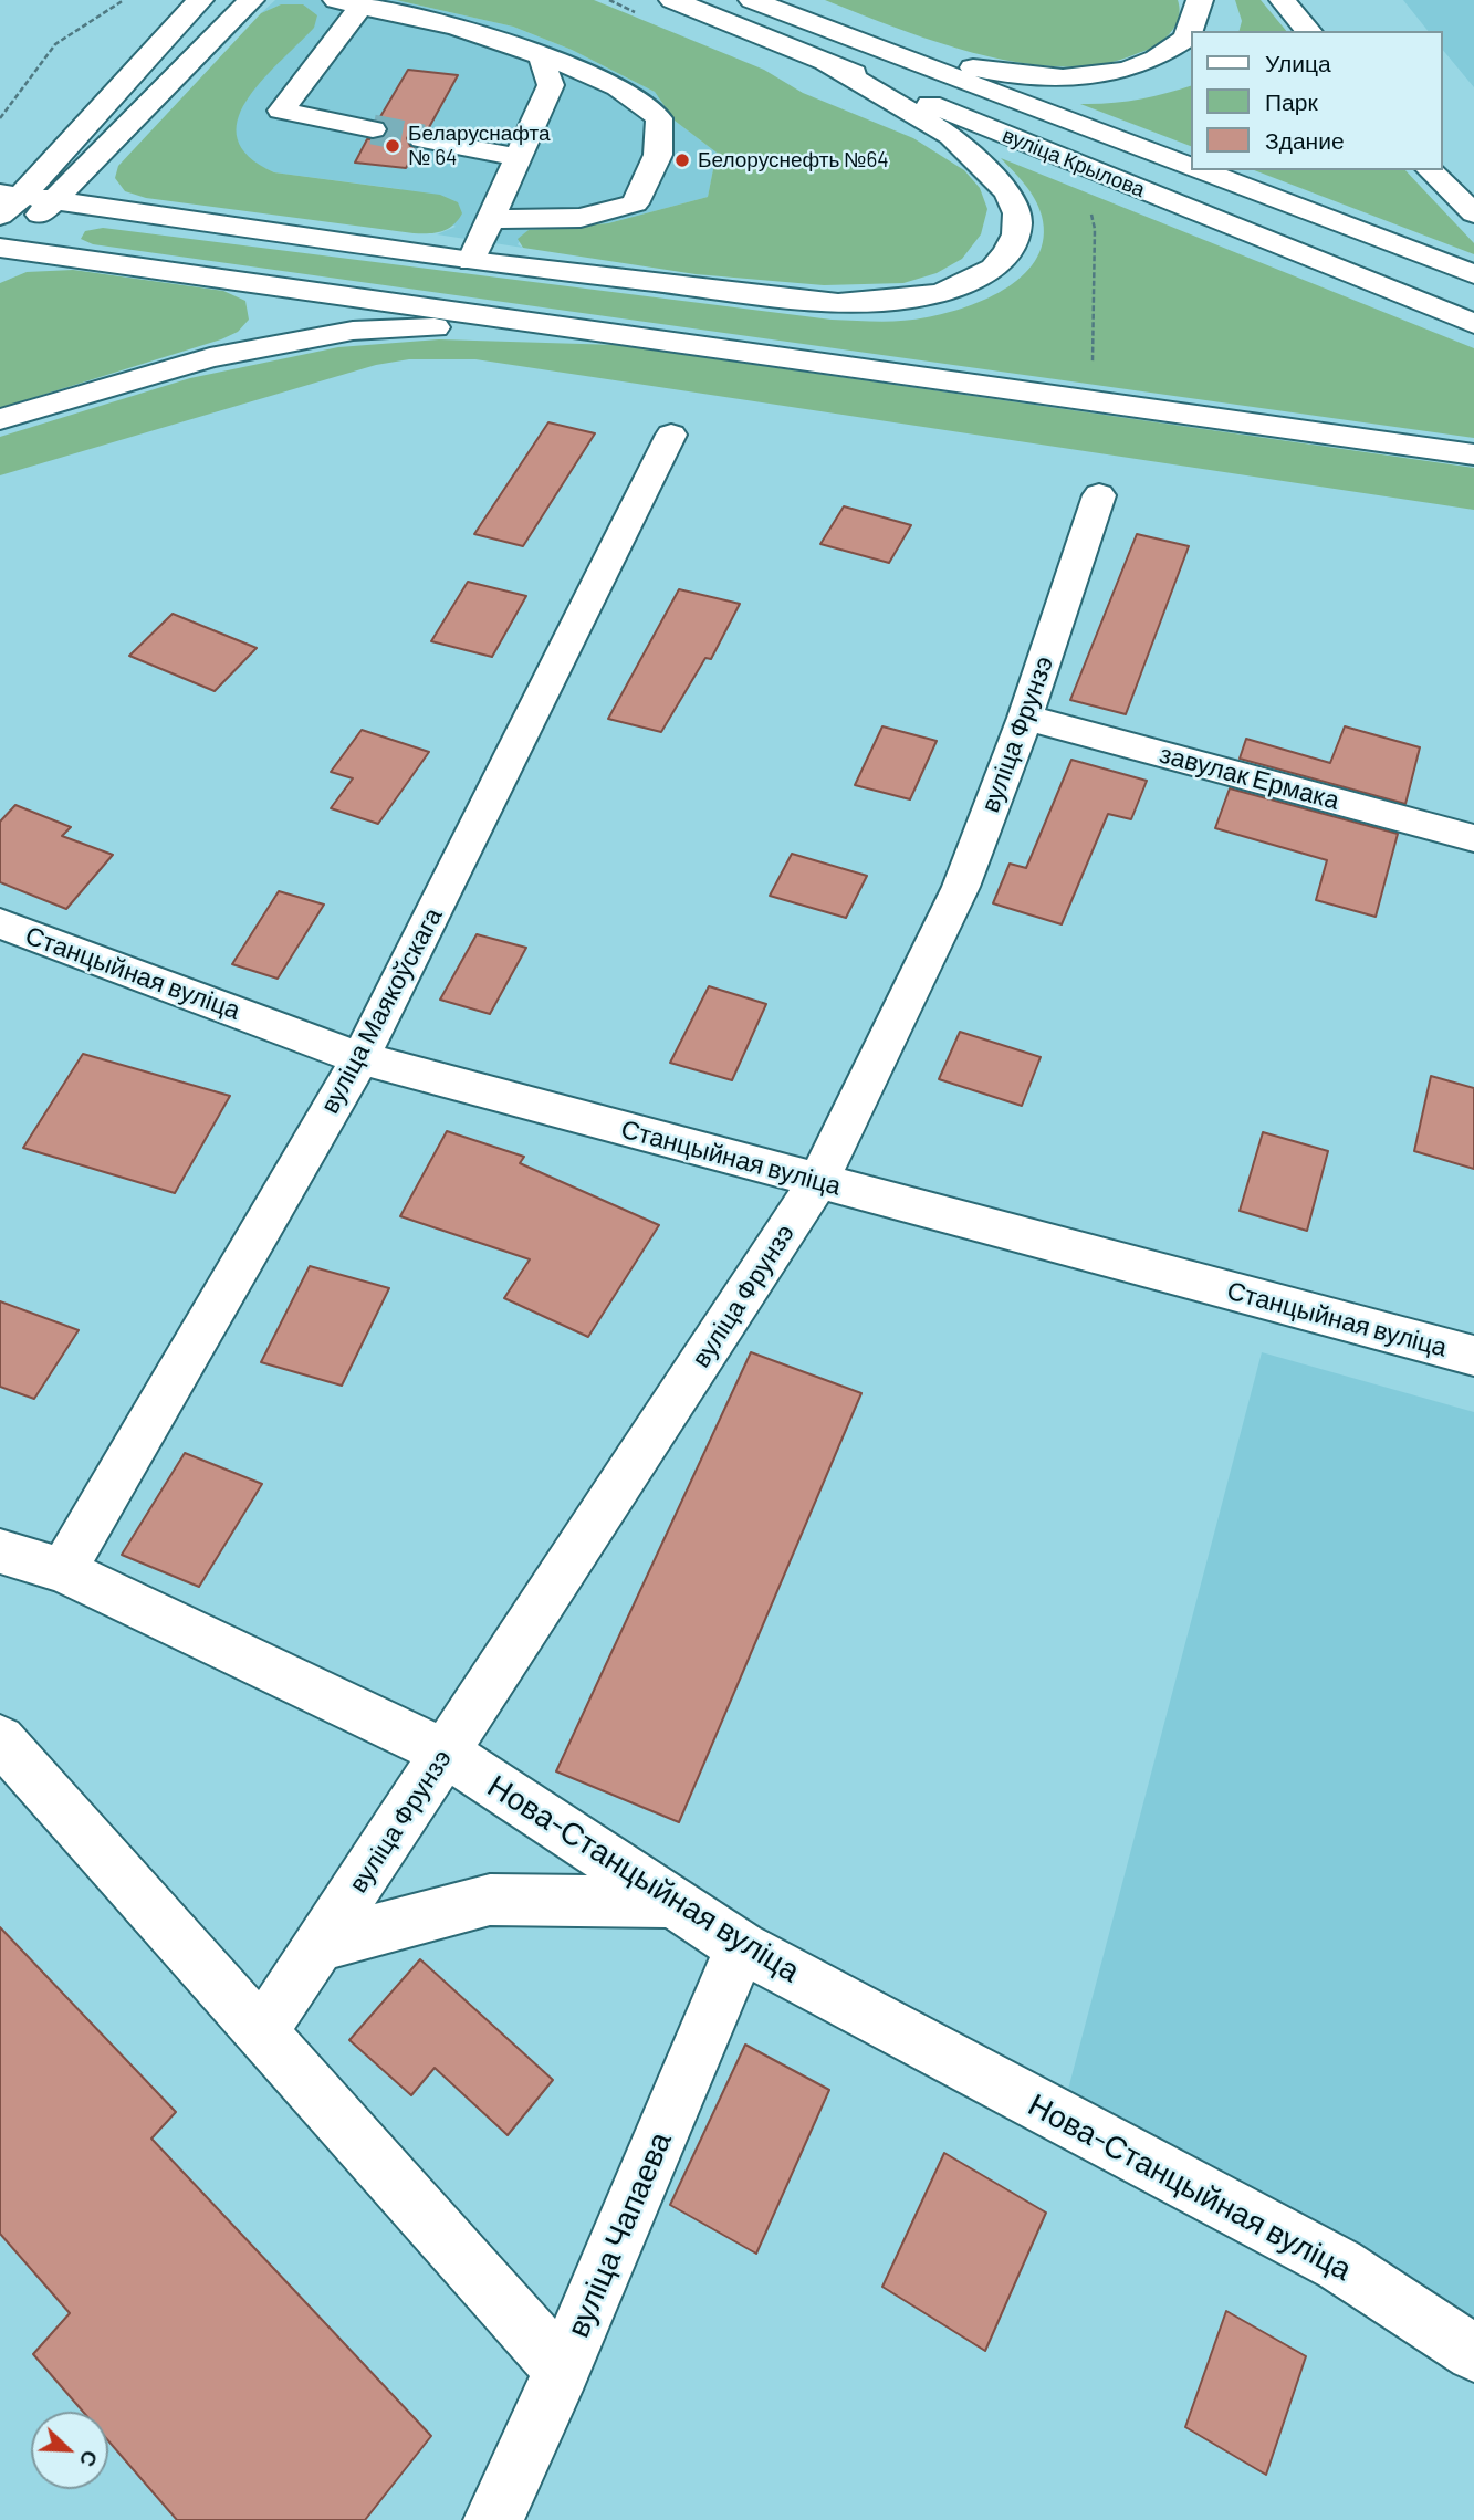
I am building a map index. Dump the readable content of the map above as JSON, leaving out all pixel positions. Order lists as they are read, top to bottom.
{
  "streets": {
    "main road": [
      "вуліца Крылова",
      "вуліца Фрунзэ",
      "завулак Ермака",
      "Станцыйная вуліца",
      "вуліца Маякоўскага",
      "Нова-Станцыйная вуліца",
      "вуліца Чапаева"
    ]
  },
  "crossings": [
    ["вуліца Фрунзэ", "завулак Ермака"],
    ["вуліца Фрунзэ", "Станцыйная вуліца"],
    ["вуліца Фрунзэ", "Нова-Станцыйная вуліца"],
    ["Станцыйная вуліца", "вуліца Маякоўскага"],
    ["вуліца Маякоўскага", "Нова-Станцыйная вуліца"],
    ["Нова-Станцыйная вуліца", "вуліца Чапаева"]
  ],
  "places": ["Беларуснафта № 64", "Белоруснефть №64"],
  "legend": ["Улица", "Парк", "Здание"],
  "north": "bottom right"
}
